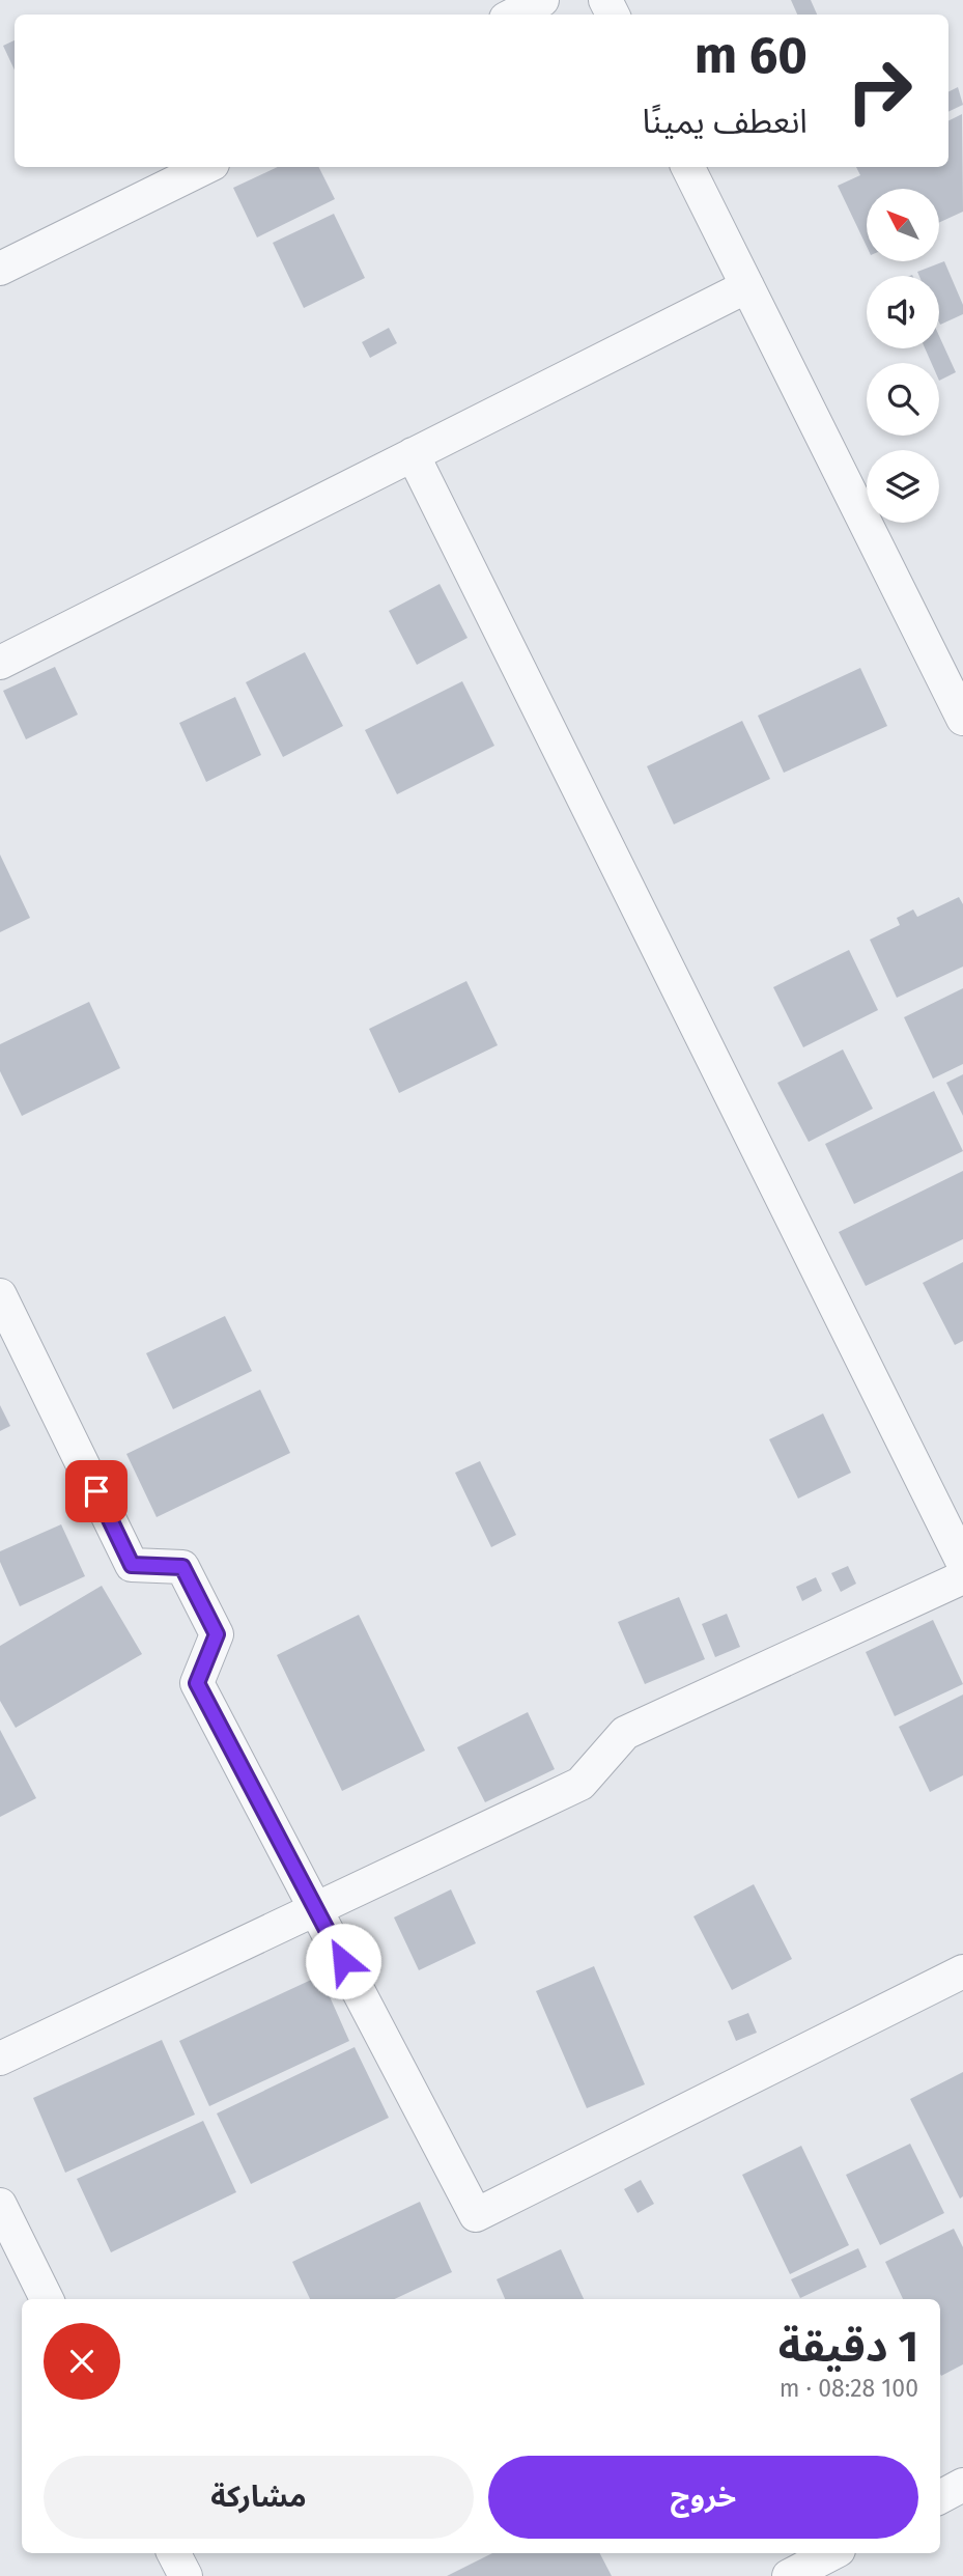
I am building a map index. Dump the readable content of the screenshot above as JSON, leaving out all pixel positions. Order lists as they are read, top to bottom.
{
  "north": "top left",
  "page": {
    "turn": ["60 m", "انعطف يمينًا"],
    "heading": ["1 دقيقة", "100 m · 08:28"],
    "buttons": ["خروج", "مشاركة"]
  }
}
